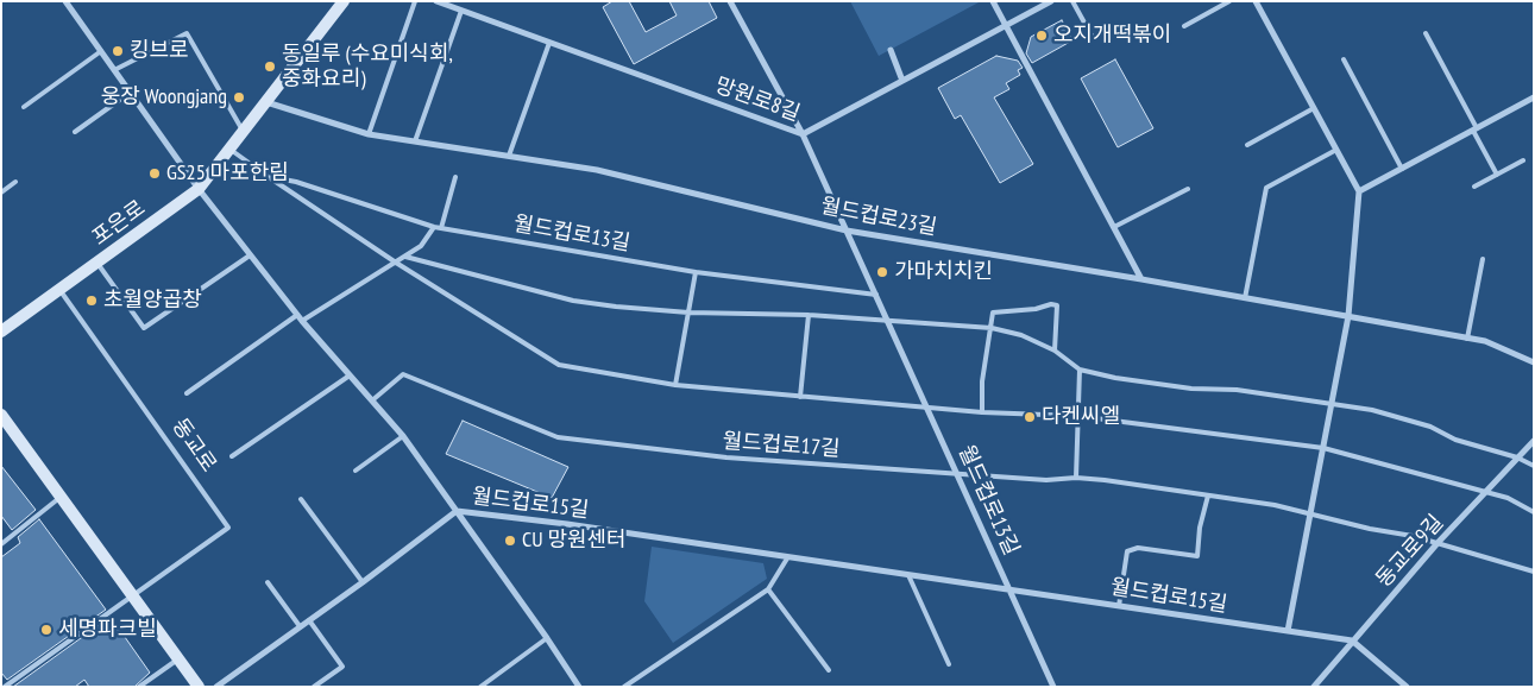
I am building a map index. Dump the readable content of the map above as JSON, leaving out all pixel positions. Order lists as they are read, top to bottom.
{
  "streets": {
    "street": [
      "망원로8길",
      "월드컵로23길",
      "포은로",
      "월드컵로13길",
      "월드컵로15길",
      "동교로9길"
    ],
    "lane": ["동교로", "월드컵로17길"]
  },
  "crossings": [
    ["망원로8길", "월드컵로13길"],
    ["월드컵로23길", "포은로"],
    ["월드컵로23길", "월드컵로13길"],
    ["포은로", "동교로"],
    ["월드컵로13길", "월드컵로17길"],
    ["월드컵로13길", "월드컵로15길"],
    ["월드컵로17길", "동교로9길"],
    ["월드컵로15길", "동교로9길"]
  ],
  "places": [
    "오지개떡볶이",
    "킹브로",
    "동일루 (수요미식회, 중화요리)",
    "웅장 Woongjang",
    "GS25 마포한림",
    "가마치치킨",
    "초월양곱창",
    "다켄씨엘",
    "CU 망원센터",
    "세명파크빌"
  ]
}
